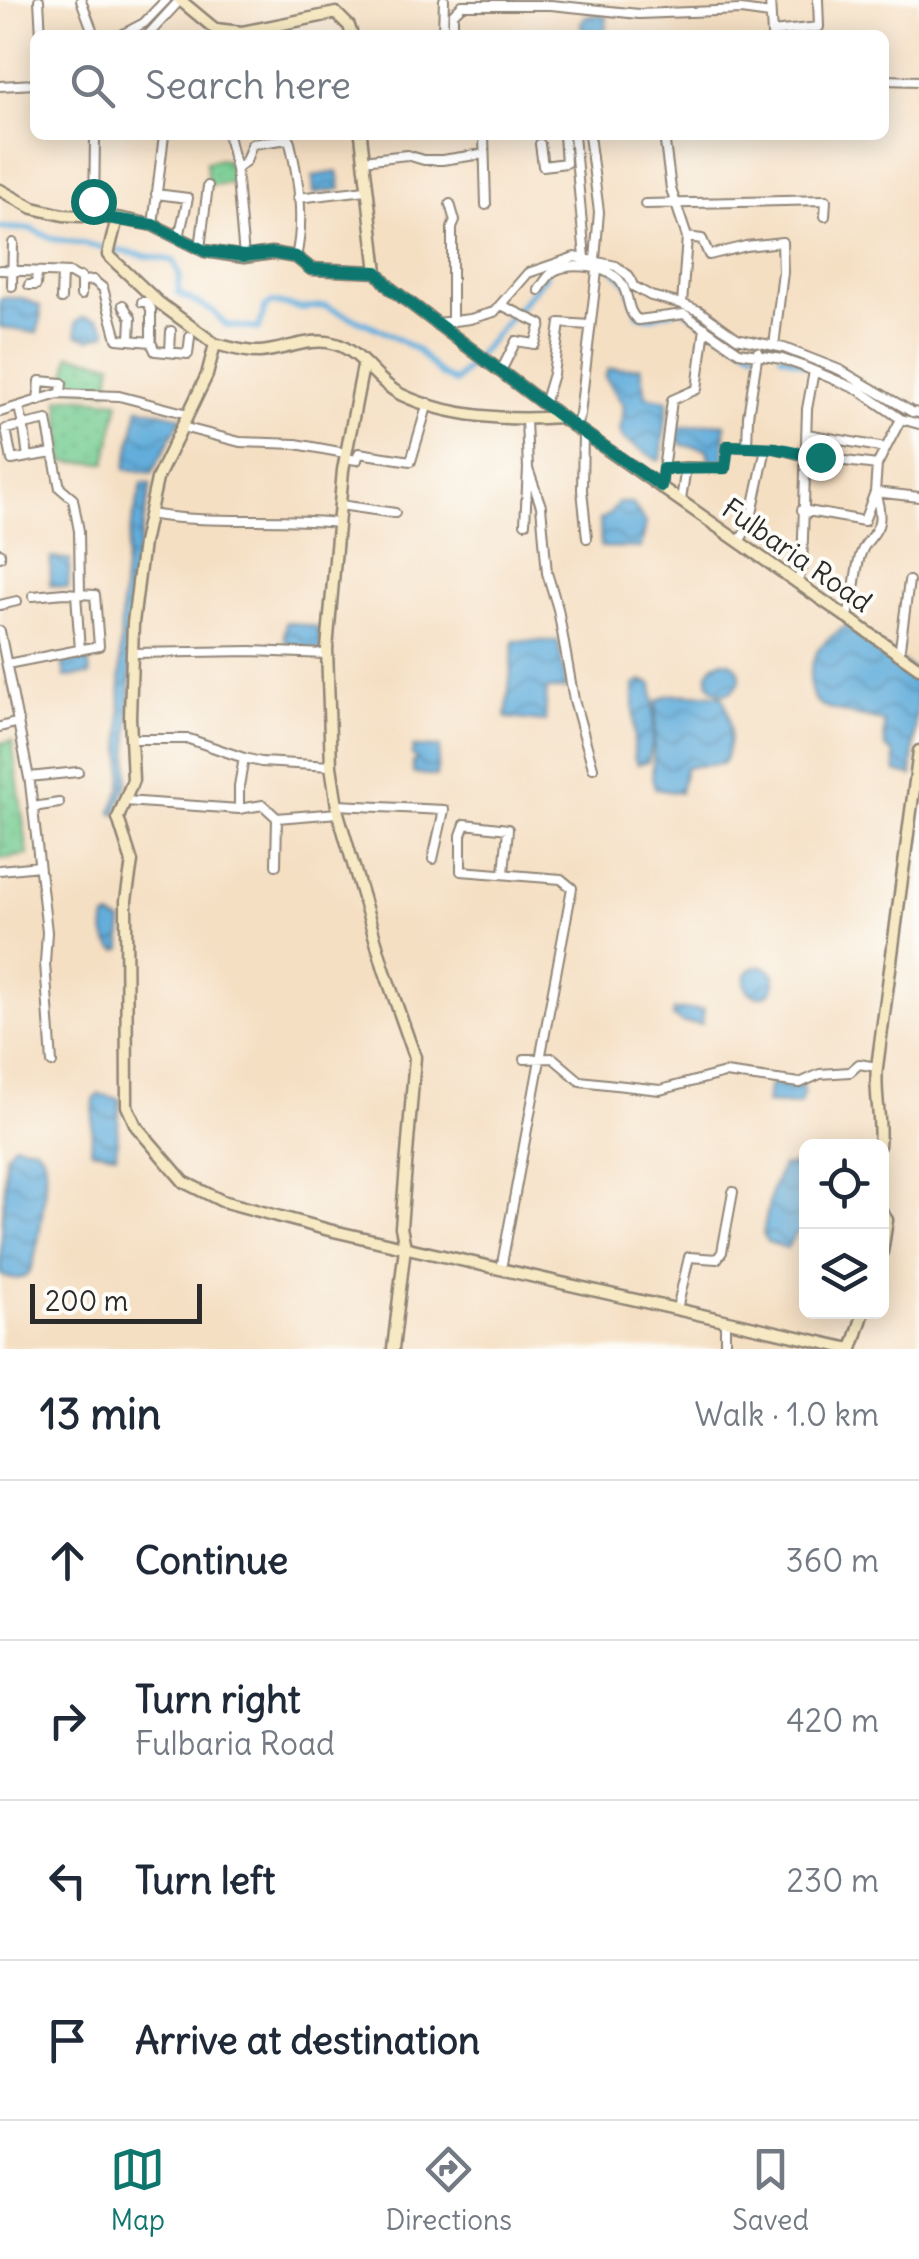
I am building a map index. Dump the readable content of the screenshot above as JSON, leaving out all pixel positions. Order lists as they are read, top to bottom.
{
  "streets": {
    "street": ["Fulbaria Road"]
  },
  "scale_bar": "200 m",
  "page": {
    "search": "Search here",
    "scale": "200 m",
    "heading": ["13 min", "Walk · 1.0 km"],
    "list": [
      ["Continue", "360 m"],
      ["Turn right", "Fulbaria Road", "420 m"],
      ["Turn left", "230 m"],
      "Arrive at destination"
    ],
    "nav": ["Map", "Directions", "Saved"]
  }
}
